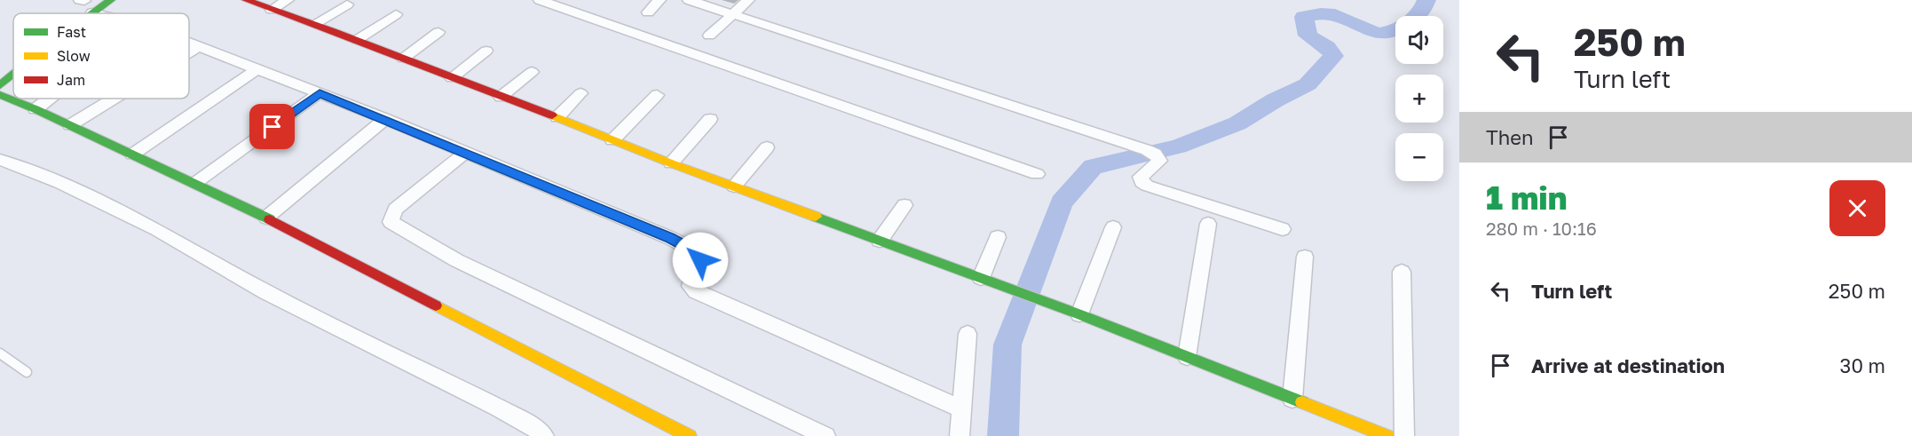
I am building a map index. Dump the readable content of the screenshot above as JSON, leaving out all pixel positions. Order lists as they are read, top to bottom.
{
  "legend": ["Fast", "Slow", "Jam"],
  "page": {
    "turn": ["250 m", "Turn left"],
    "map_buttons": ["+", "−"],
    "then": "Then",
    "heading": ["1 min", "280 m · 10:16"],
    "list": [
      {
        "name": "Turn left",
        "value": "250 m"
      },
      {
        "name": "Arrive at destination",
        "value": "30 m"
      }
    ]
  }
}
